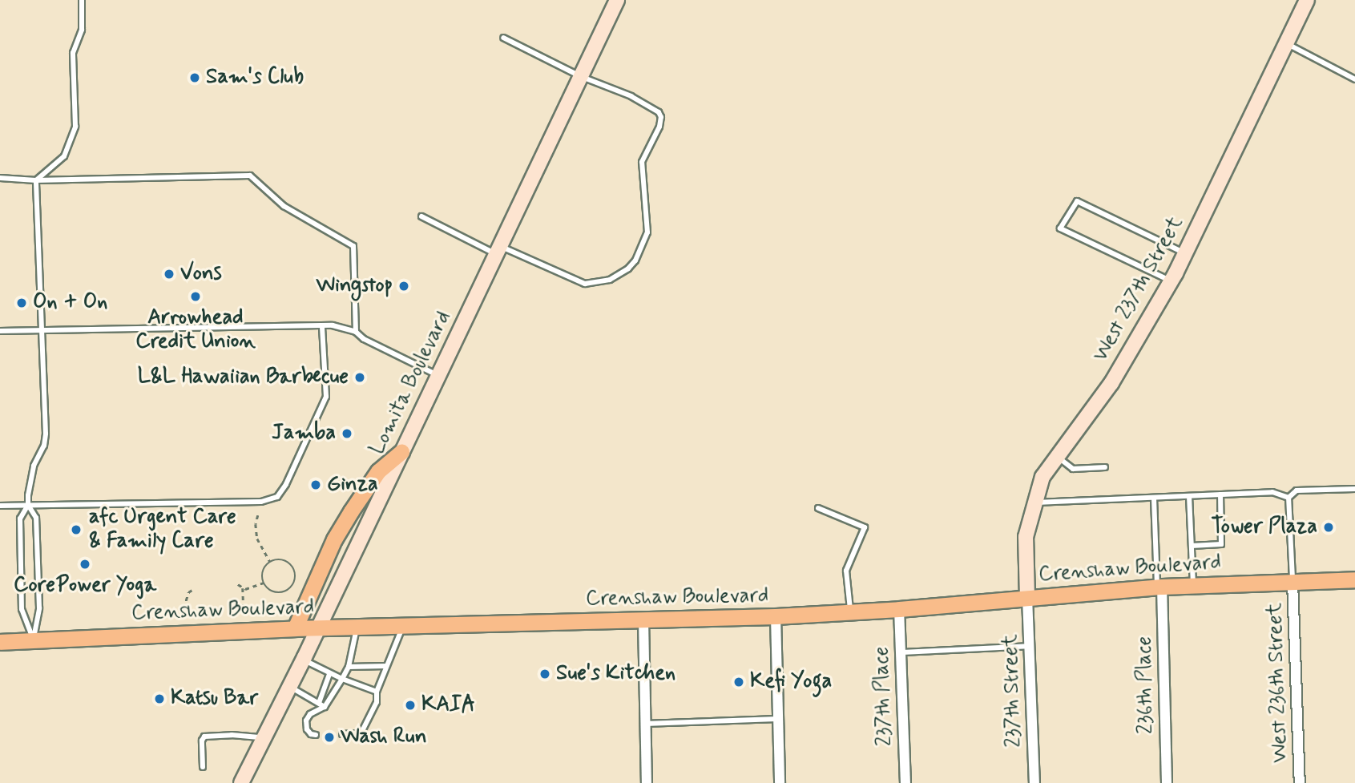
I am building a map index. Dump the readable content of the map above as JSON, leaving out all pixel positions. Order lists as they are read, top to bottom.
{
  "streets": {
    "main road": ["West 237th Street", "Lomita Boulevard", "Crenshaw Boulevard"],
    "street": [
      "West 236th Street",
      "236th Place",
      "237th Street",
      "237th Place"
    ]
  },
  "crossings": [
    ["West 237th Street", "Crenshaw Boulevard"],
    ["West 237th Street", "237th Street"],
    ["Lomita Boulevard", "Crenshaw Boulevard"],
    ["Crenshaw Boulevard", "West 236th Street"],
    ["Crenshaw Boulevard", "236th Place"],
    ["Crenshaw Boulevard", "237th Street"],
    ["Crenshaw Boulevard", "237th Place"]
  ],
  "places": [
    "Sam's Club",
    "Vons",
    "Wingstop",
    "Arrowhead Credit Union",
    "On + On",
    "L&L Hawaiian Barbecue",
    "Jamba",
    "Ginza",
    "Tower Plaza",
    "afc Urgent Care & Family Care",
    "CorePower Yoga",
    "Sue's Kitchen",
    "Kefi Yoga",
    "Katsu Bar",
    "KAIA",
    "Wash Run"
  ]
}
